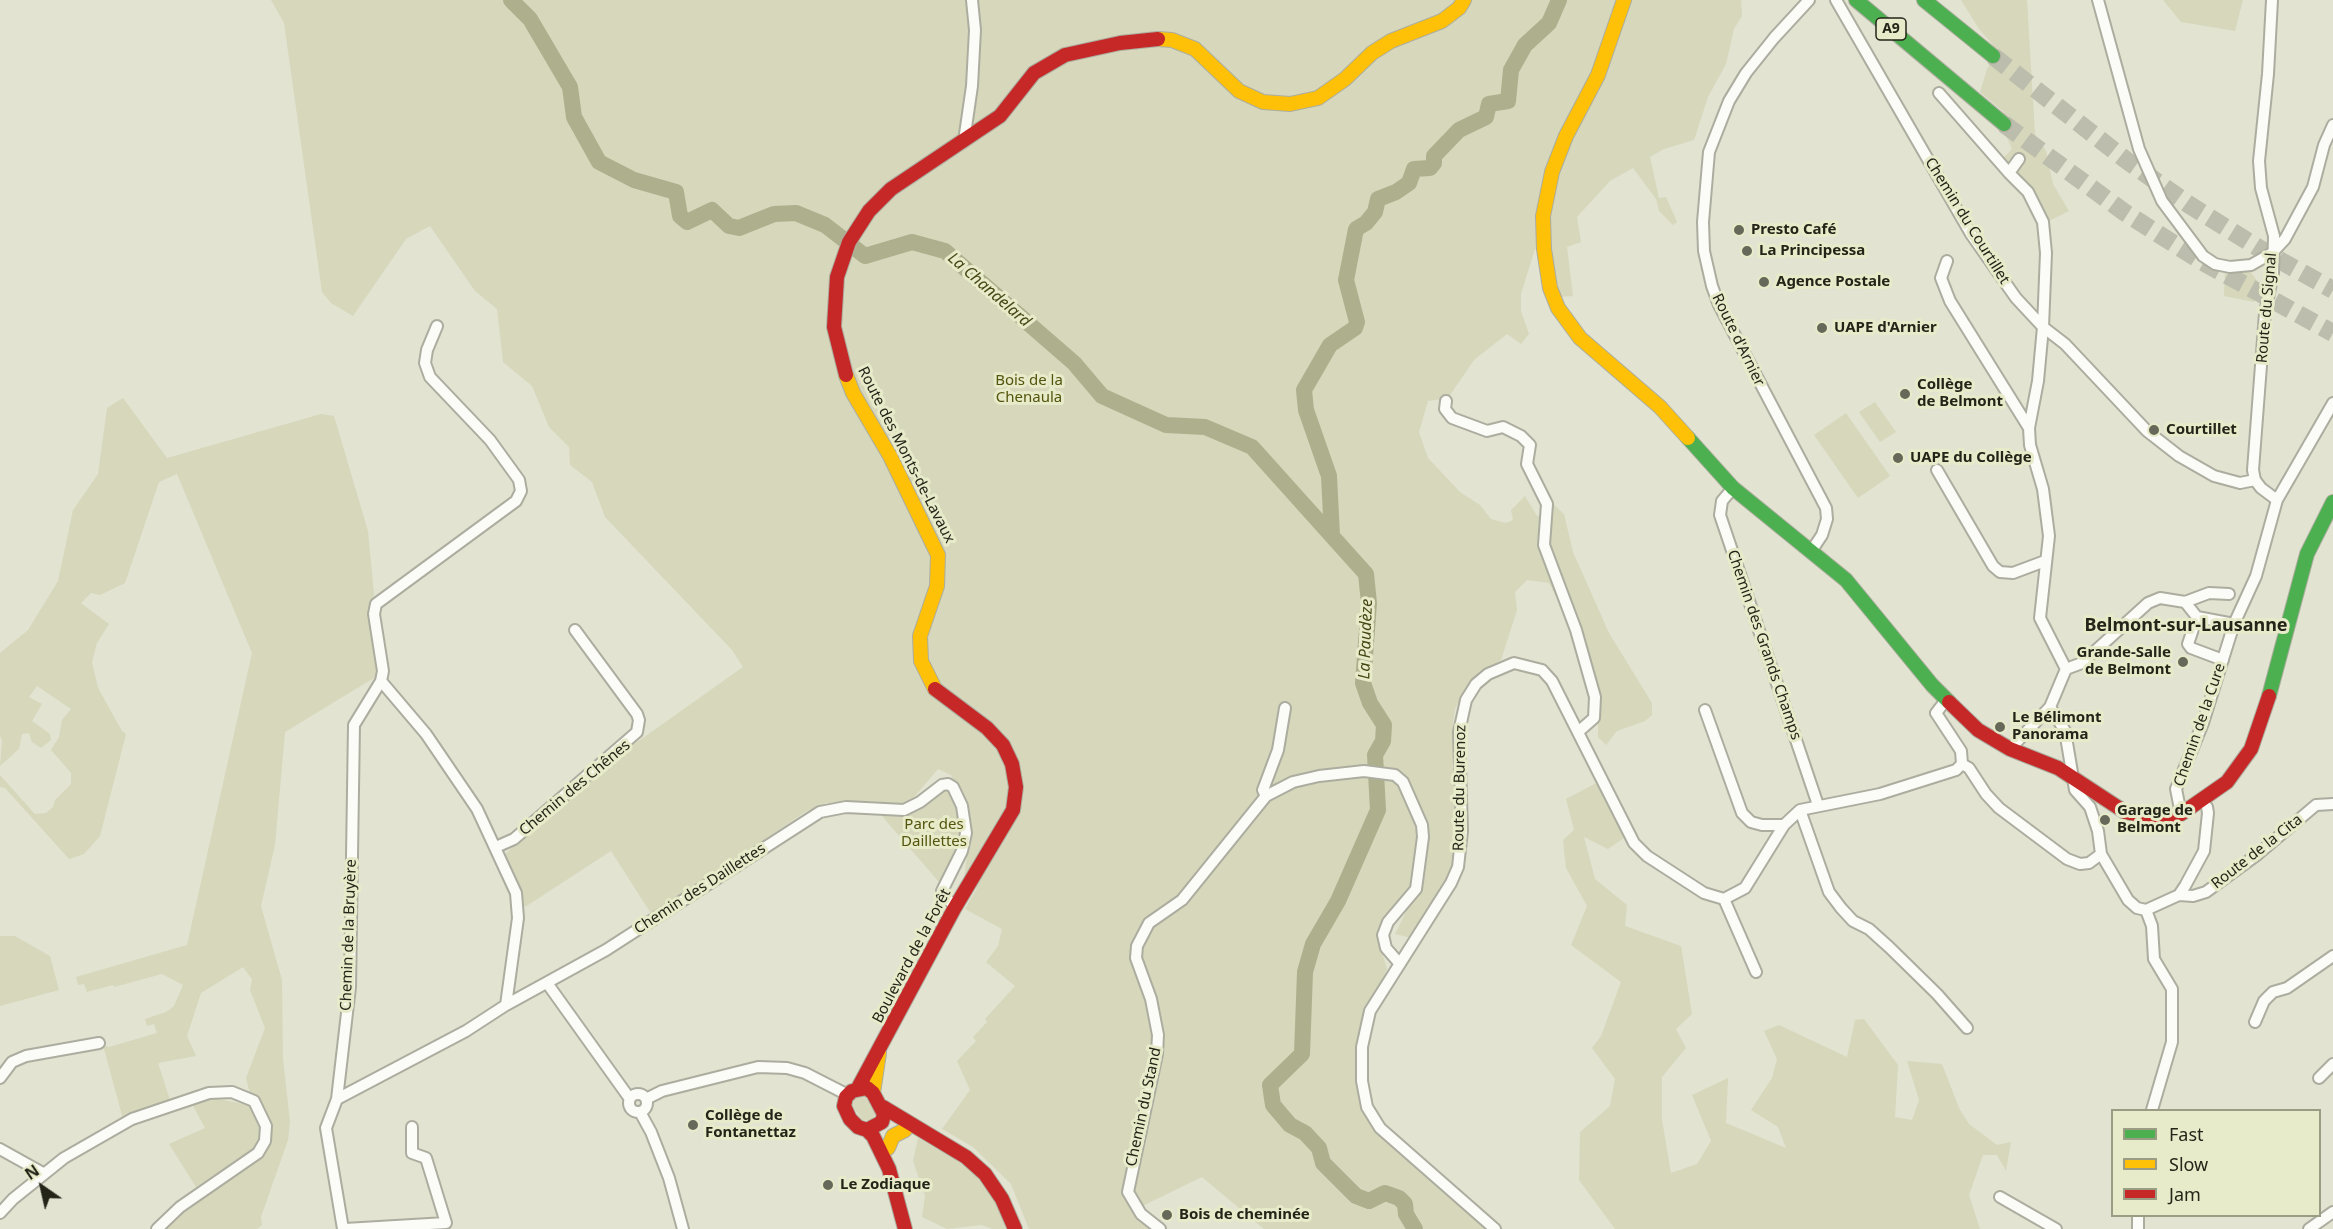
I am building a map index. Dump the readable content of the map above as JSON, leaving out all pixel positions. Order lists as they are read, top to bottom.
{
  "streets": {
    "main road": ["A9", "Route des Monts-de-Lavaux", "Boulevard de la Forêt"],
    "street": [
      "Chemin du Courtillet",
      "Route du Signal",
      "Route d'Arnier",
      "Chemin des Grands Champs",
      "Chemin de la Cure",
      "Chemin des Chênes",
      "Route du Burenoz",
      "Route de la Cita",
      "Chemin des Daillettes",
      "Chemin de la Bruyère",
      "Chemin du Stand"
    ]
  },
  "crossings": [
    ["Chemin du Courtillet", "Route du Signal"],
    ["Route des Monts-de-Lavaux", "Boulevard de la Forêt"],
    ["Route du Burenoz", "Chemin du Stand"],
    ["Chemin des Daillettes", "Chemin de la Bruyère"],
    ["Chemin des Daillettes", "Boulevard de la Forêt"]
  ],
  "districts": ["Belmont-sur-Lausanne"],
  "water": ["La Chandelard", "La Paudèze"],
  "parks": ["Bois de la Chenaula", "Parc des Daillettes"],
  "places": [
    "Presto Café",
    "La Principessa",
    "Agence Postale",
    "UAPE d'Arnier",
    "Collège de Belmont",
    "Courtillet",
    "UAPE du Collège",
    "Grande-Salle de Belmont",
    "Le Bélimont Panorama",
    "Garage de Belmont",
    "Collège de Fontanettaz",
    "Le Zodiaque",
    "Bois de cheminée"
  ],
  "legend": ["Fast", "Slow", "Jam"],
  "north": "top left"
}
